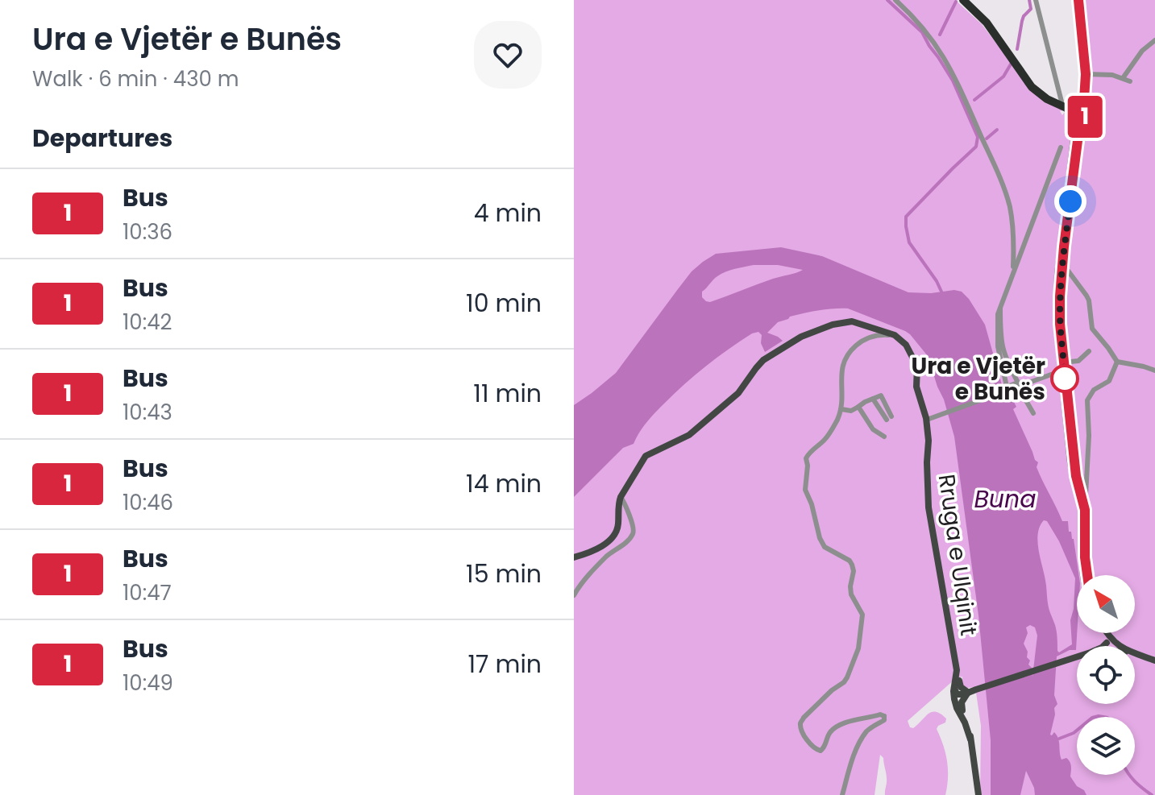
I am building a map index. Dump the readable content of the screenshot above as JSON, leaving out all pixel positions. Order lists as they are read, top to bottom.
{
  "streets": {
    "main road": ["Rruga e Ulqinit"]
  },
  "water": ["Buna"],
  "places": ["Ura e Vjetër e Bunës"],
  "lines": ["bus line 1"],
  "north": "top left",
  "page": {
    "heading": [
      ["Ura e Vjetër e Bunës", "Walk · 6 min · 430 m"],
      "Departures"
    ],
    "on_map": "1",
    "list": [
      {
        "mark": "1",
        "name": "Bus",
        "note": "10:36",
        "value": "4 min"
      },
      {
        "mark": "1",
        "name": "Bus",
        "note": "10:42",
        "value": "10 min"
      },
      {
        "mark": "1",
        "name": "Bus",
        "note": "10:43",
        "value": "11 min"
      },
      {
        "mark": "1",
        "name": "Bus",
        "note": "10:46",
        "value": "14 min"
      },
      {
        "mark": "1",
        "name": "Bus",
        "note": "10:47",
        "value": "15 min"
      },
      {
        "mark": "1",
        "name": "Bus",
        "note": "10:49",
        "value": "17 min"
      }
    ]
  }
}
